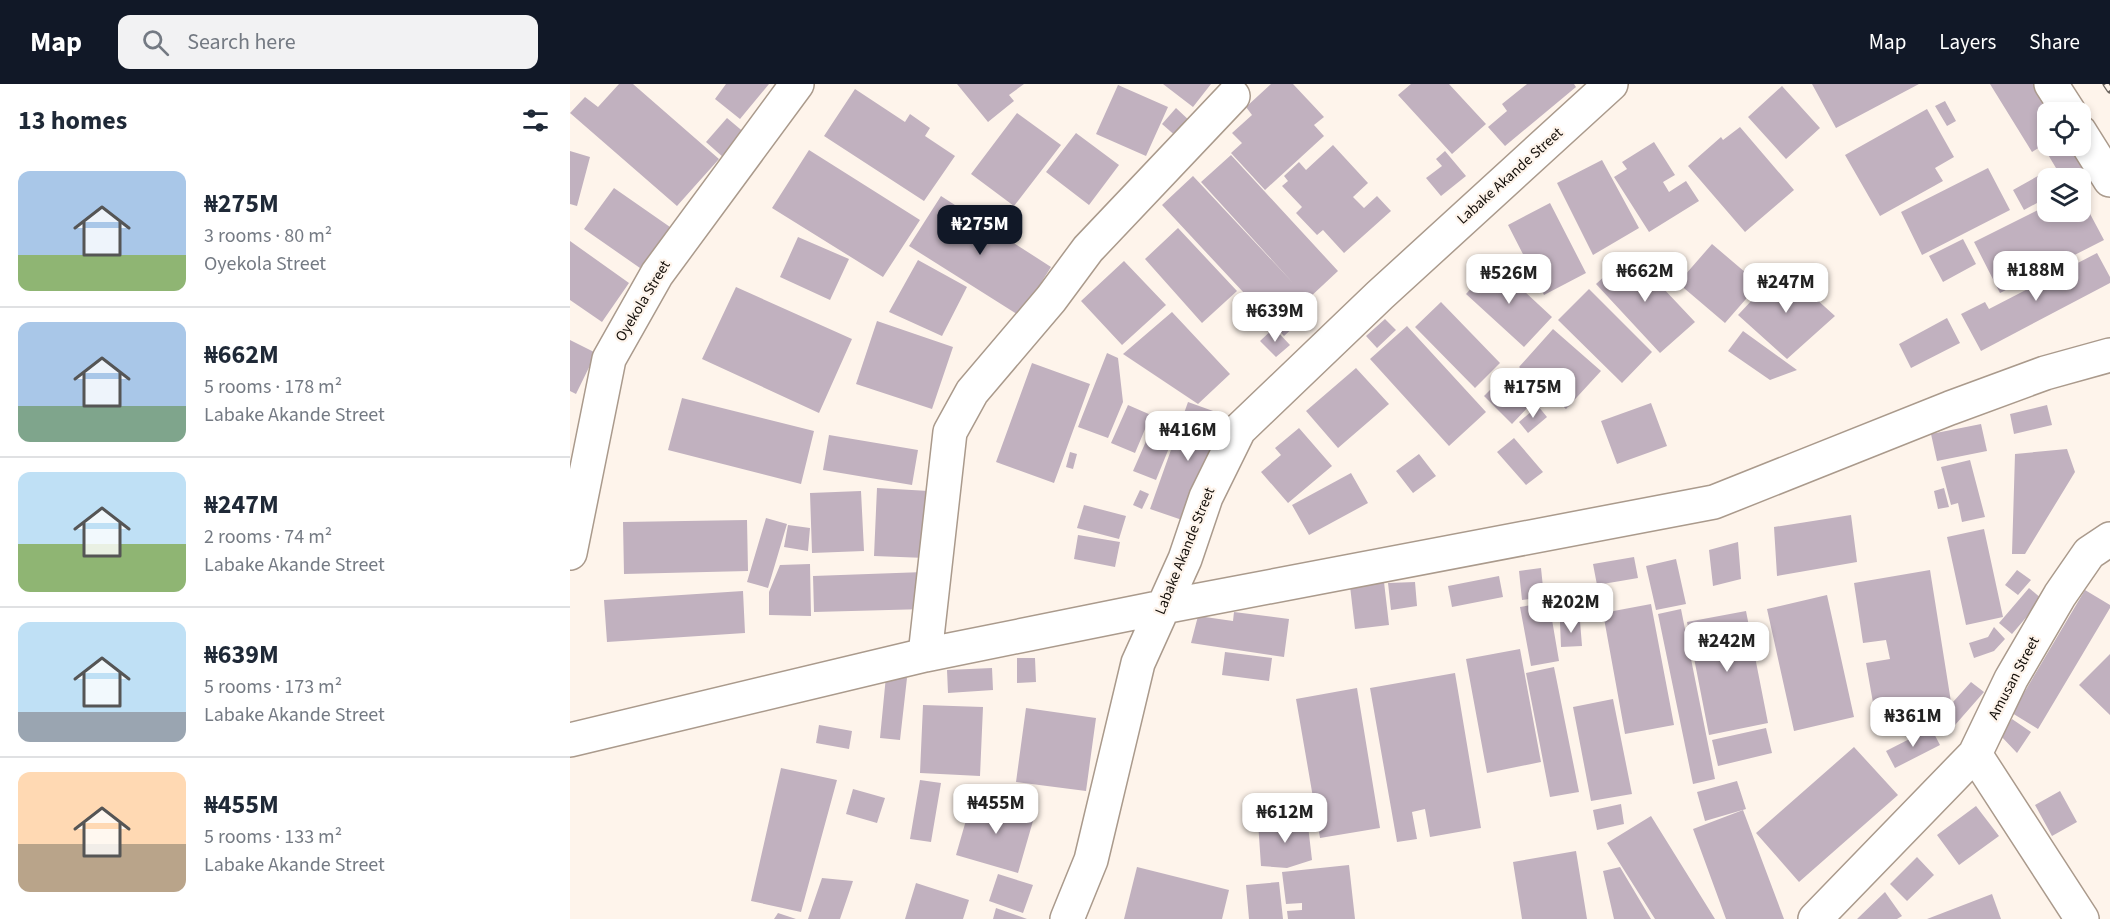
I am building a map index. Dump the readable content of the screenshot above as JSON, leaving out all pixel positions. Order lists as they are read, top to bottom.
{
  "streets": {
    "street": ["Labake Akande Street", "Oyekola Street", "Amusan Street"]
  },
  "page": {
    "header": "Map",
    "search": "Search here",
    "nav": ["Map", "Layers", "Share"],
    "heading": "13 homes",
    "list": [
      {
        "name": "₦275M",
        "note": "3 rooms · 80 m² · Oyekola Street"
      },
      {
        "name": "₦662M",
        "note": "5 rooms · 178 m² · Labake Akande Street"
      },
      {
        "name": "₦247M",
        "note": "2 rooms · 74 m² · Labake Akande Street"
      },
      {
        "name": "₦639M",
        "note": "5 rooms · 173 m² · Labake Akande Street"
      },
      {
        "name": "₦455M",
        "note": "5 rooms · 133 m² · Labake Akande Street"
      }
    ],
    "price": [
      "₦275M",
      "₦188M",
      "₦662M",
      "₦526M",
      "₦247M",
      "₦639M",
      "₦175M",
      "₦416M",
      "₦202M",
      "₦242M",
      "₦361M",
      "₦455M",
      "₦612M"
    ]
  }
}
